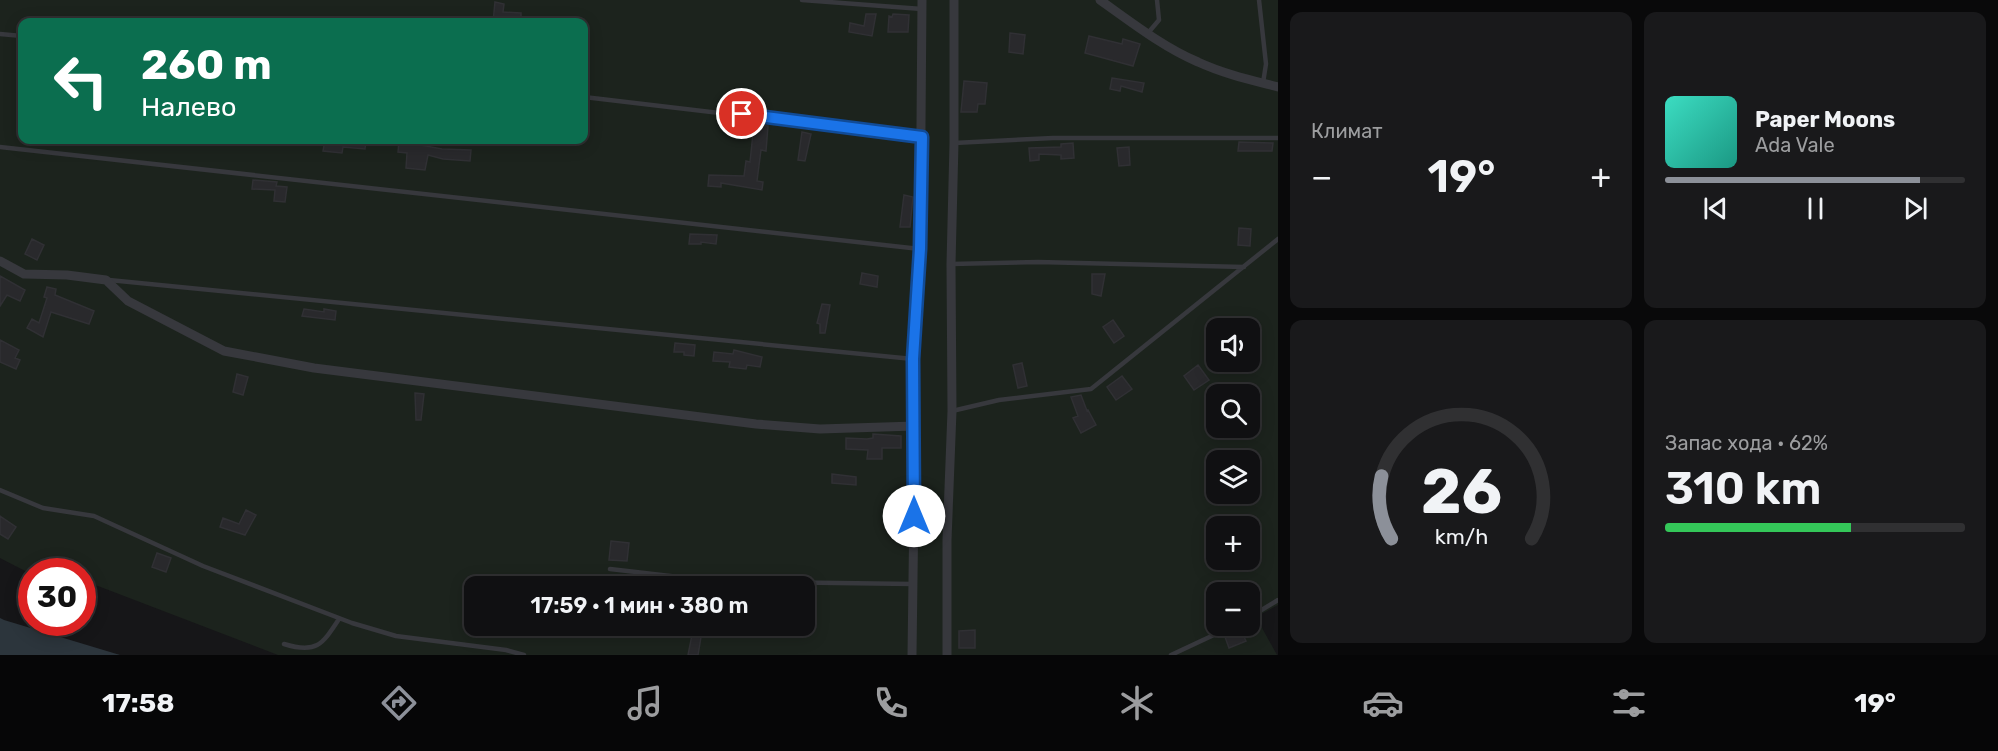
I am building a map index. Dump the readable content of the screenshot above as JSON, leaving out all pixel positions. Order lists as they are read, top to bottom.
{
  "page": {
    "tile": [
      "Климат",
      ["Запас хода · 62%", "310 km"]
    ],
    "turn": ["260 m", "Налево"],
    "song": ["Paper Moons", "Ada Vale"],
    "heat": ["−", "19°", "+"],
    "map_buttons": ["+", "−"],
    "limit": "30",
    "trip": "17:59 · 1 мин · 380 m",
    "tabs": ["17:58", "19°"],
    "gauge": ["26", "km/h"]
  }
}
